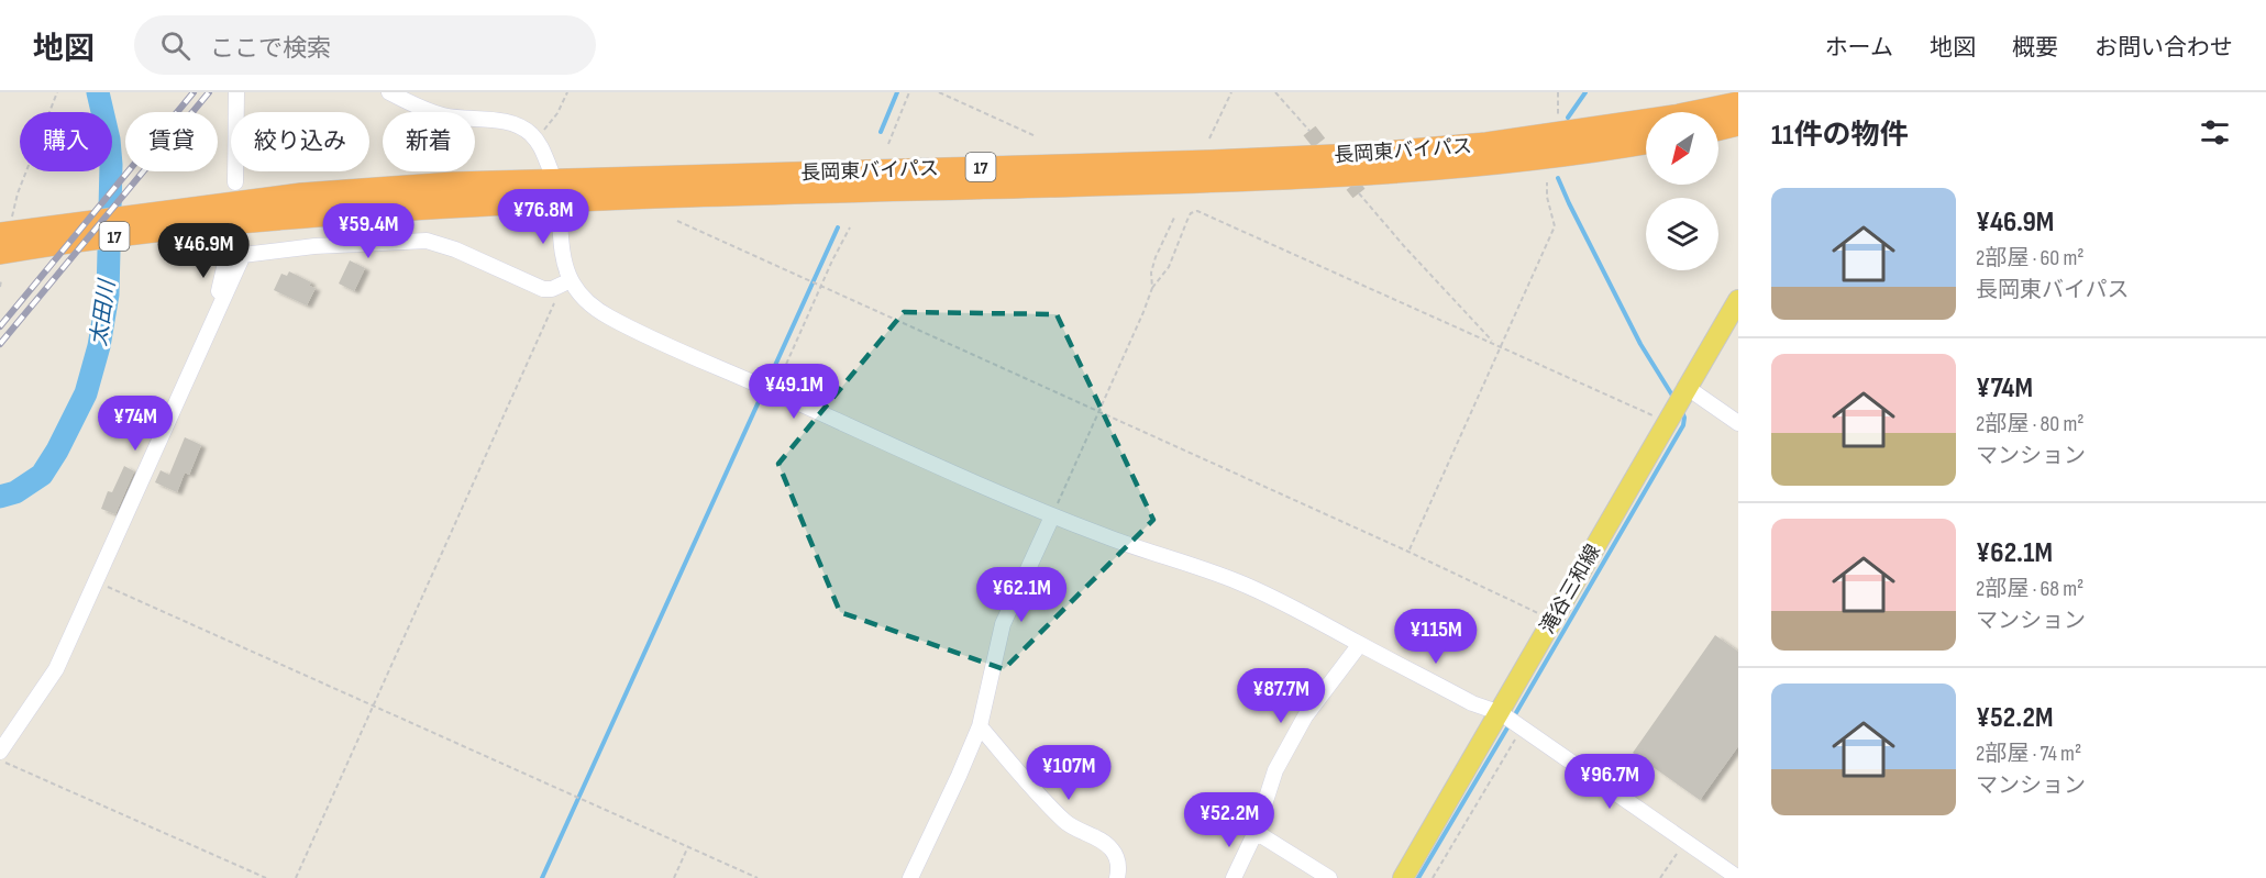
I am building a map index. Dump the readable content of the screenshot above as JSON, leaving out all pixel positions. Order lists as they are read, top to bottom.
{
  "streets": {
    "highway": ["長岡東バイパス", "17"],
    "main road": ["滝谷三和線"]
  },
  "water": ["太田川"],
  "north": "bottom left",
  "page": {
    "header": "地図",
    "search": "ここで検索",
    "nav": [
      "ホーム",
      "地図",
      "概要",
      "お問い合わせ"
    ],
    "heading": "11件の物件",
    "chip": [
      "購入",
      "賃貸",
      "絞り込み",
      "新着"
    ],
    "list": [
      {
        "name": "¥46.9M",
        "note": "2部屋 · 60 m² · 長岡東バイパス"
      },
      {
        "name": "¥74M",
        "note": "2部屋 · 80 m² · マンション"
      },
      {
        "name": "¥62.1M",
        "note": "2部屋 · 68 m² · マンション"
      },
      {
        "name": "¥52.2M",
        "note": "2部屋 · 74 m² · マンション"
      }
    ],
    "price": [
      "¥76.8M",
      "¥59.4M",
      "¥46.9M",
      "¥49.1M",
      "¥74M",
      "¥62.1M",
      "¥115M",
      "¥87.7M",
      "¥107M",
      "¥96.7M",
      "¥52.2M"
    ]
  }
}
